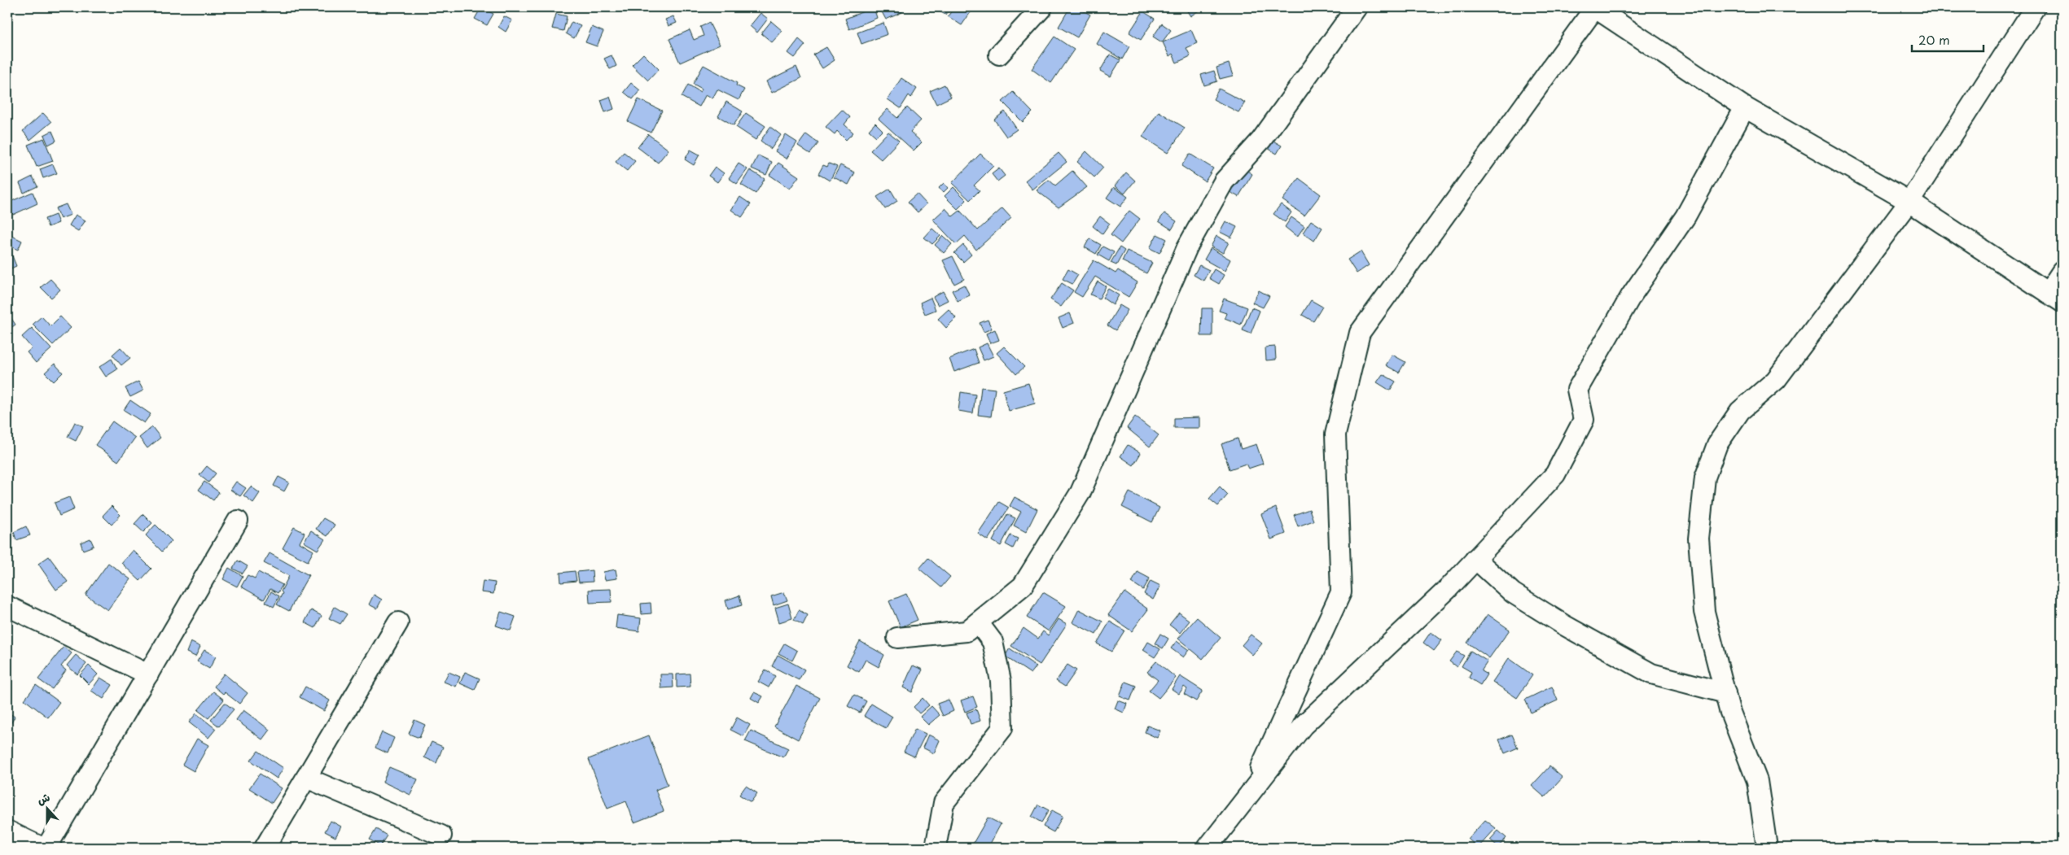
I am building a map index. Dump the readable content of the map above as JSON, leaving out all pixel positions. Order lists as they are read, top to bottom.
{
  "scale_bar": "20 m",
  "north": "top"
}
